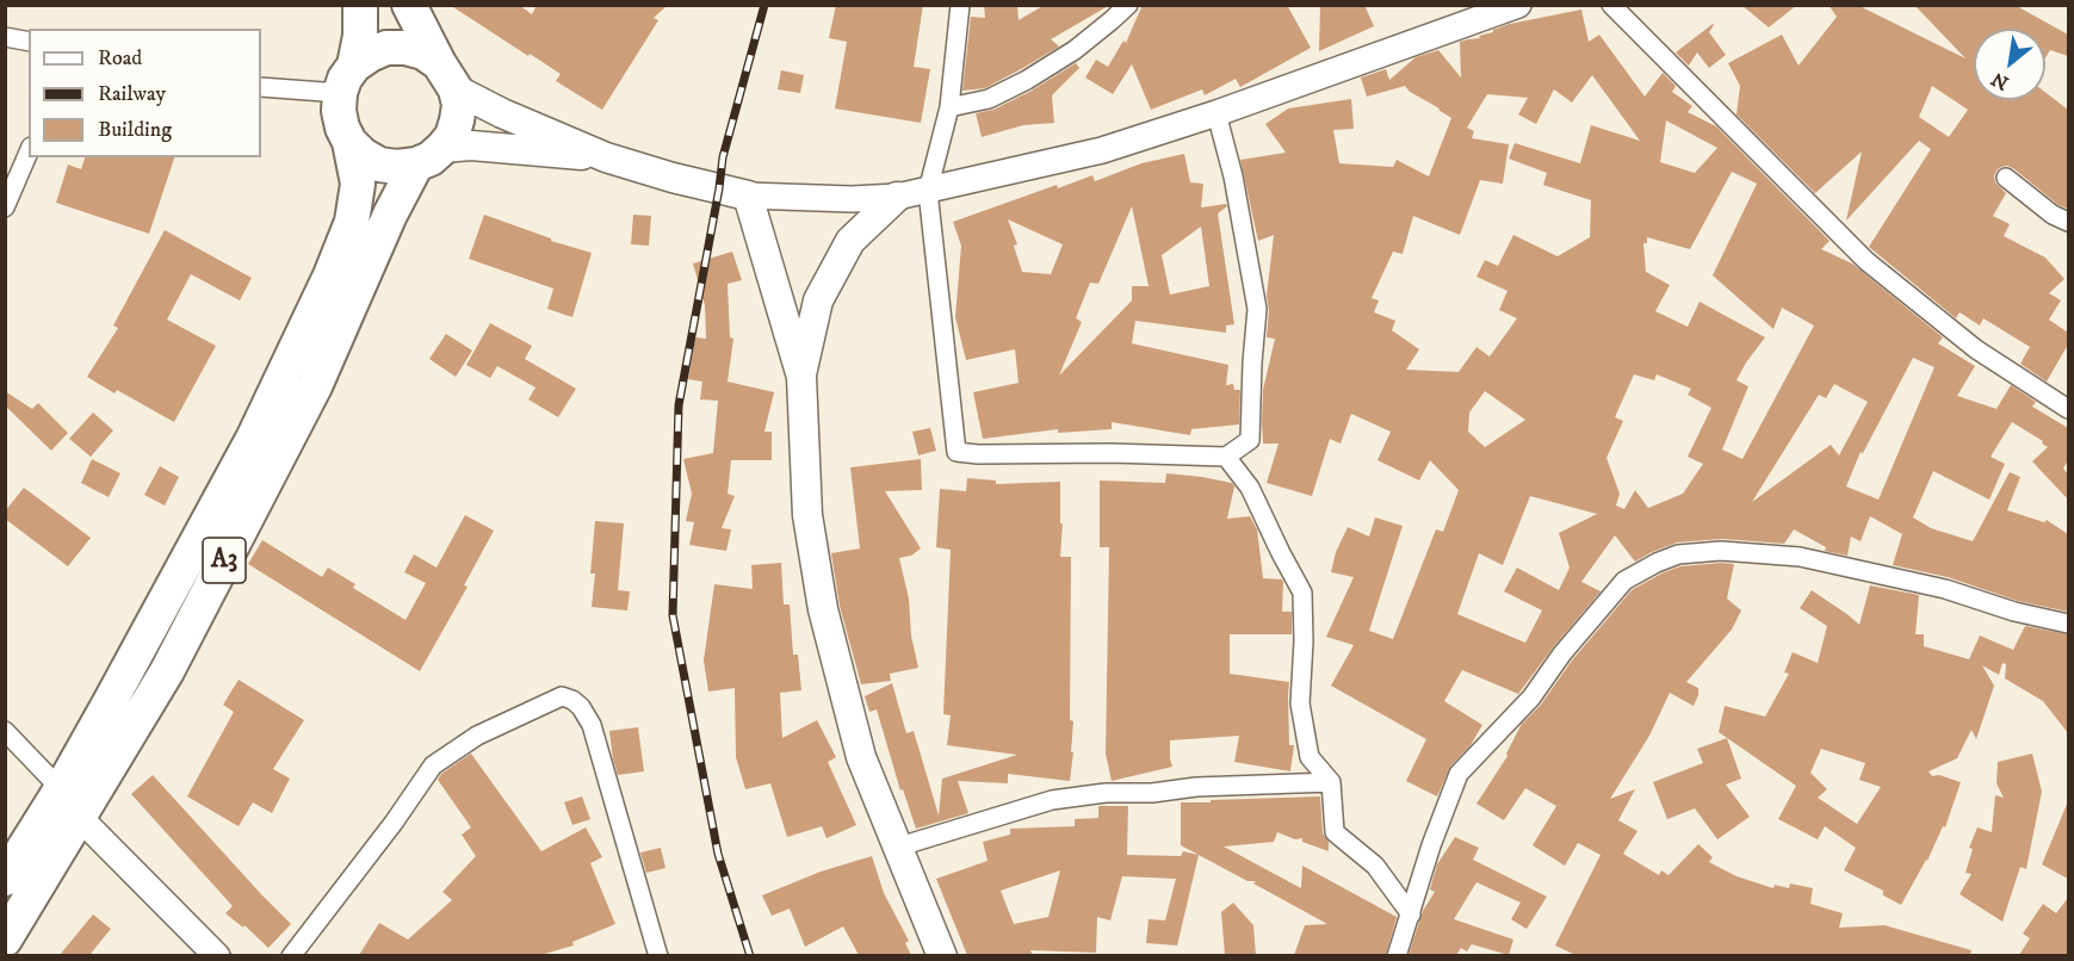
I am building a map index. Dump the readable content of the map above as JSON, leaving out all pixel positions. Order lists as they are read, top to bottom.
{
  "streets": {
    "highway": ["A3"]
  },
  "legend": ["Road", "Railway", "Building"],
  "north": "bottom left"
}
